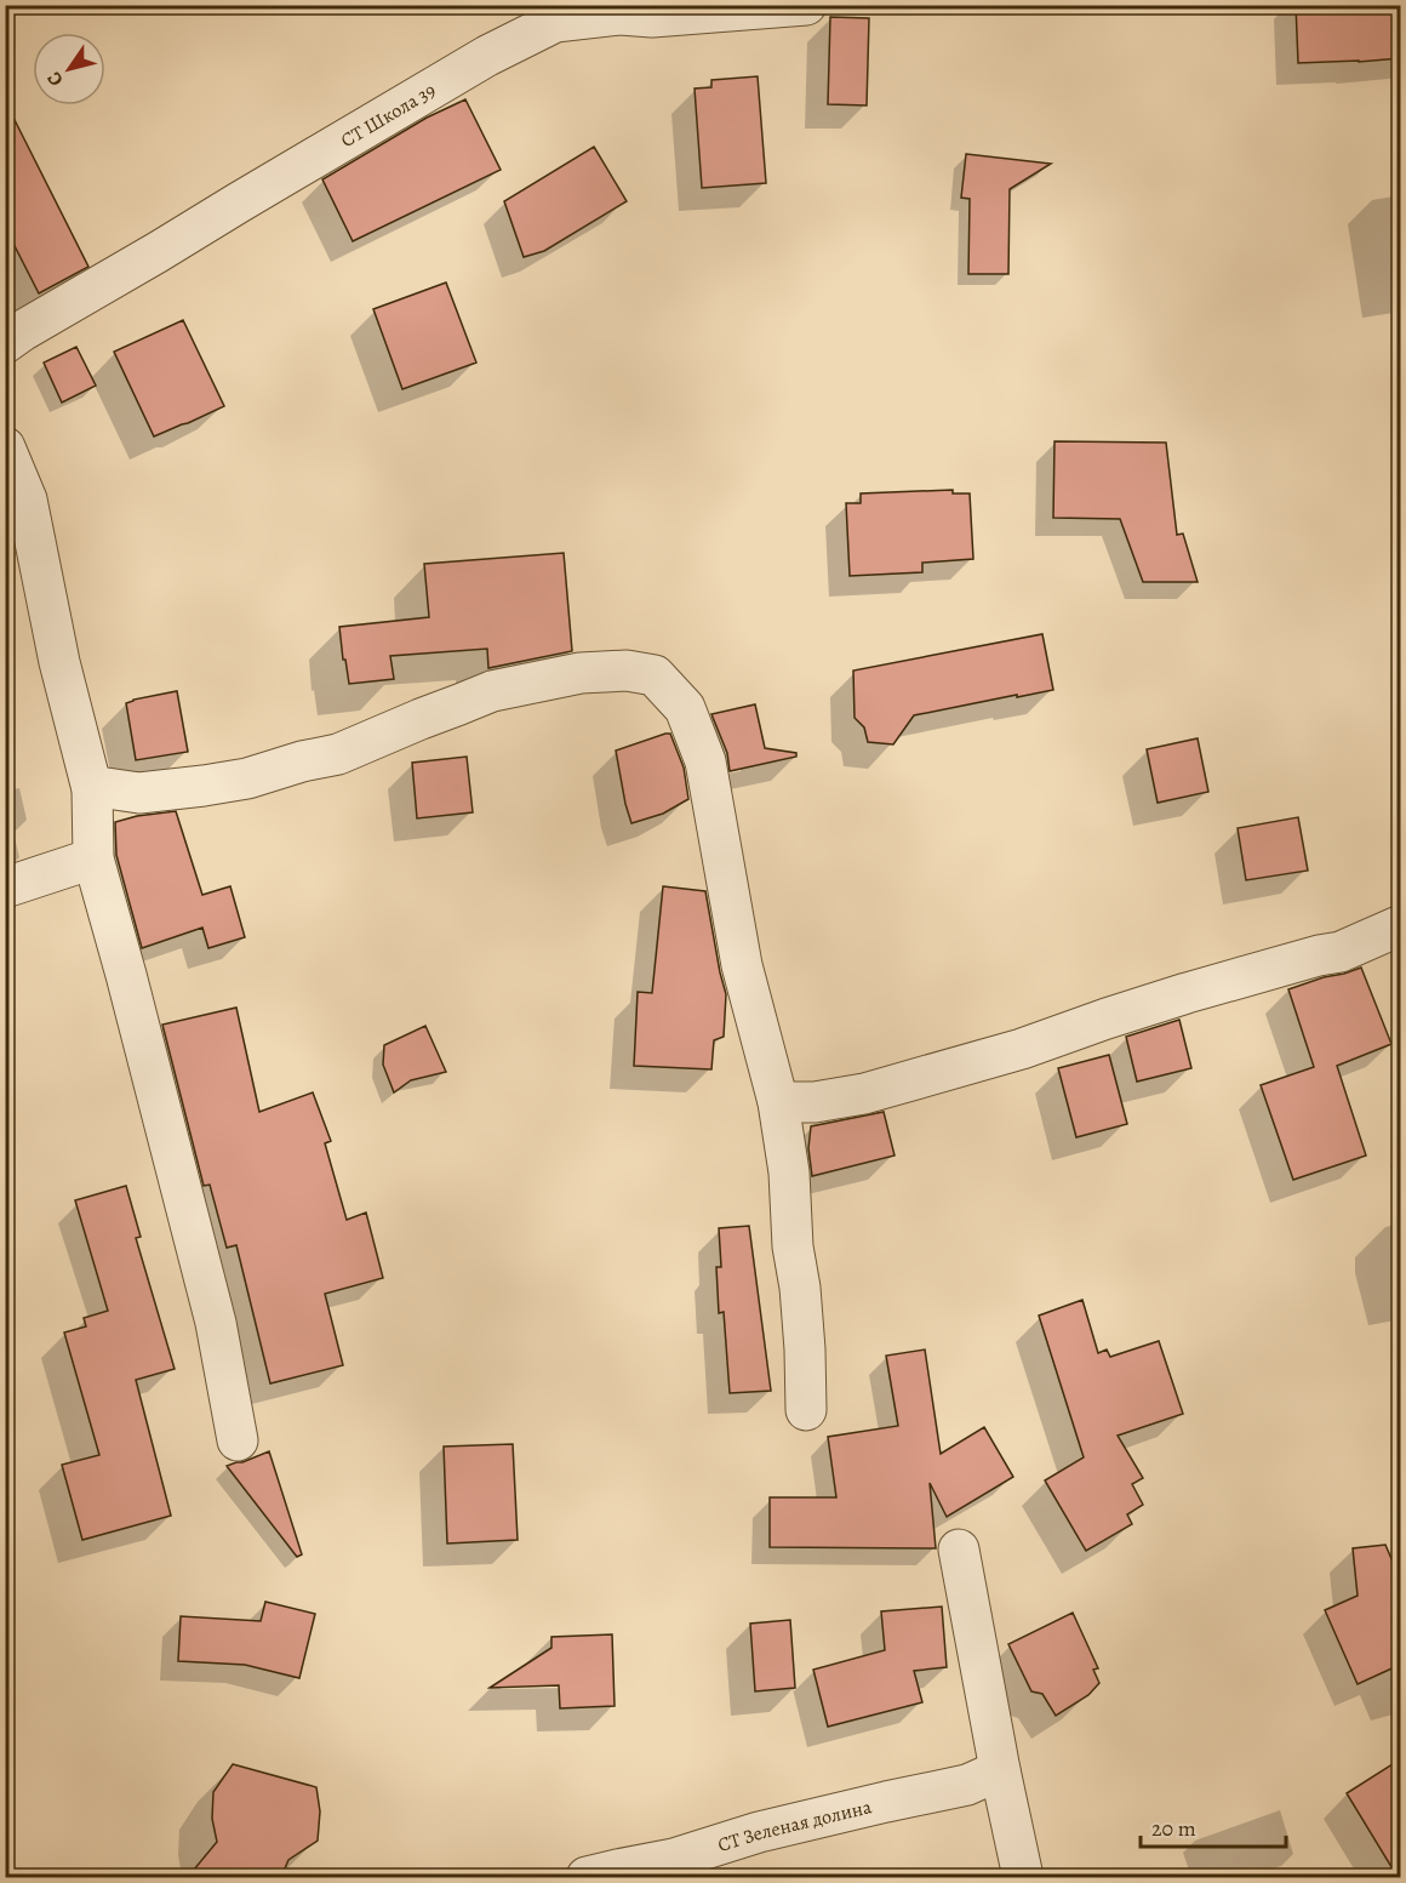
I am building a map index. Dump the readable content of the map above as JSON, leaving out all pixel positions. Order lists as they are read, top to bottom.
{
  "streets": {
    "street": ["СТ Школа 39", "СТ Зеленая долина"]
  },
  "scale_bar": "20 m",
  "north": "bottom left"
}
